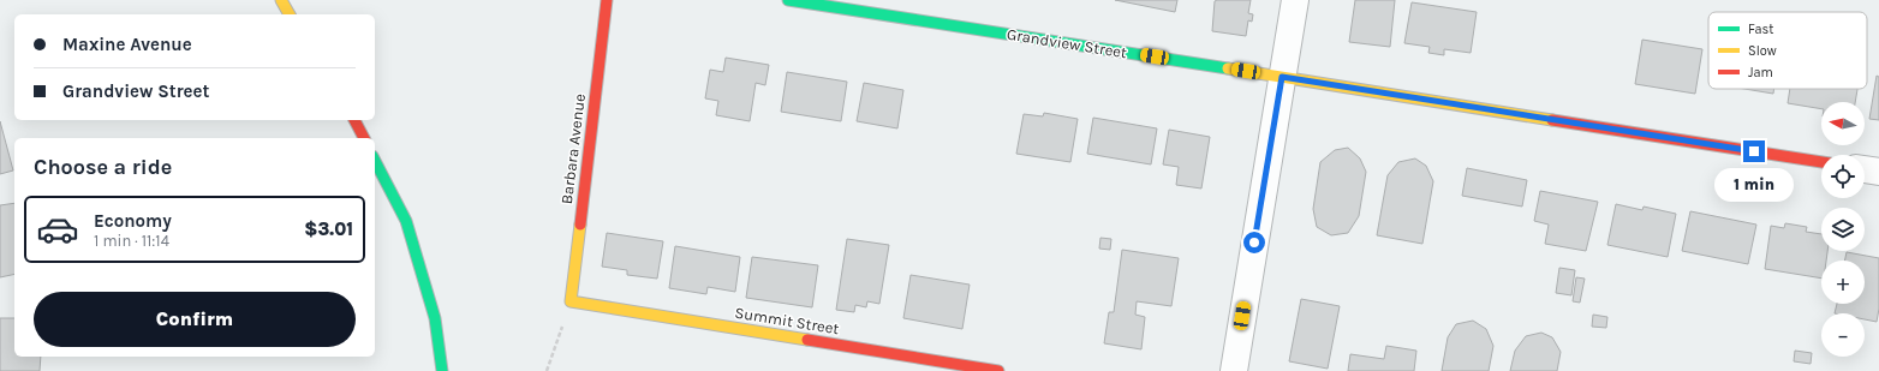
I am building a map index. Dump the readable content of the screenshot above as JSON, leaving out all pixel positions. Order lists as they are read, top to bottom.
{
  "streets": {
    "street": ["Grandview Street", "Barbara Avenue", "Summit Street"]
  },
  "crossings": [
    ["Barbara Avenue", "Summit Street"]
  ],
  "legend": ["Fast", "Slow", "Jam"],
  "north": "left",
  "page": {
    "banner": ["Maxine Avenue", "Grandview Street"],
    "map_buttons": ["+", "−"],
    "heading": "Choose a ride",
    "bubble": "1 min",
    "list": [
      {
        "name": "Economy",
        "note": "1 min · 11:14",
        "value": "$3.01"
      }
    ],
    "buttons": "Confirm"
  }
}
